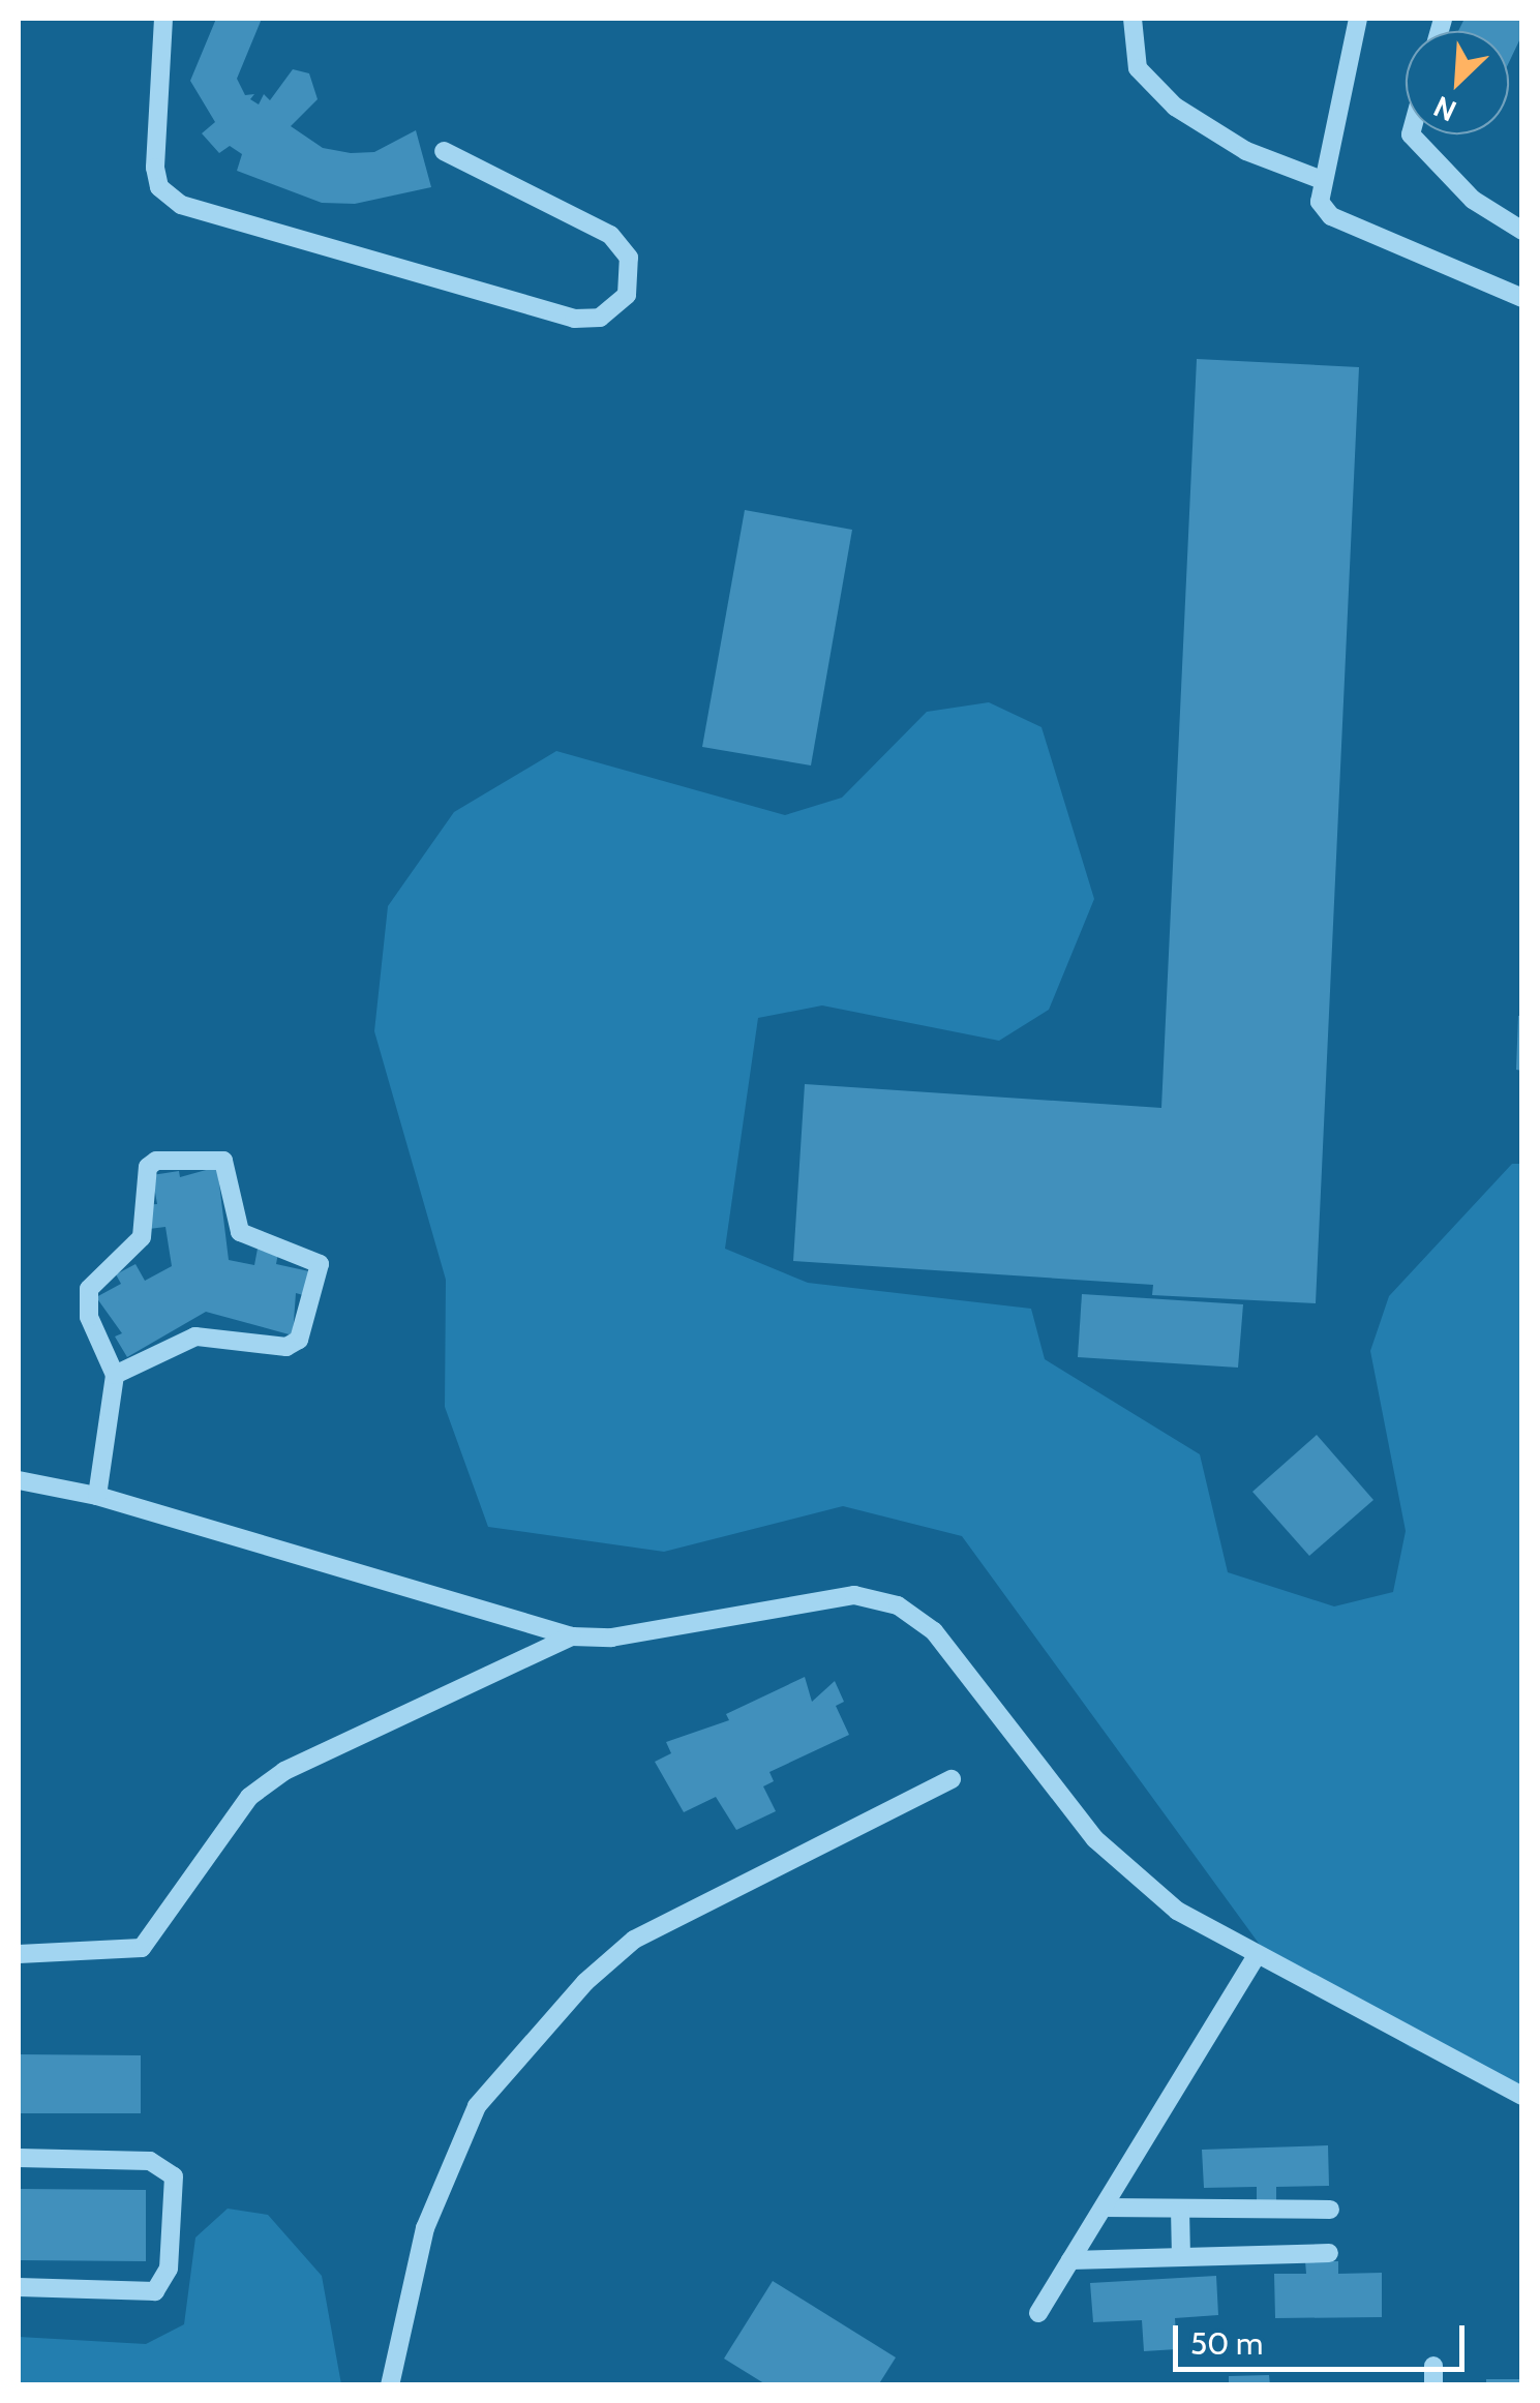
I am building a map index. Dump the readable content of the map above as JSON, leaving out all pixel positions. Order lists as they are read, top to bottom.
{
  "scale_bar": "50 m",
  "north": "bottom left"
}
